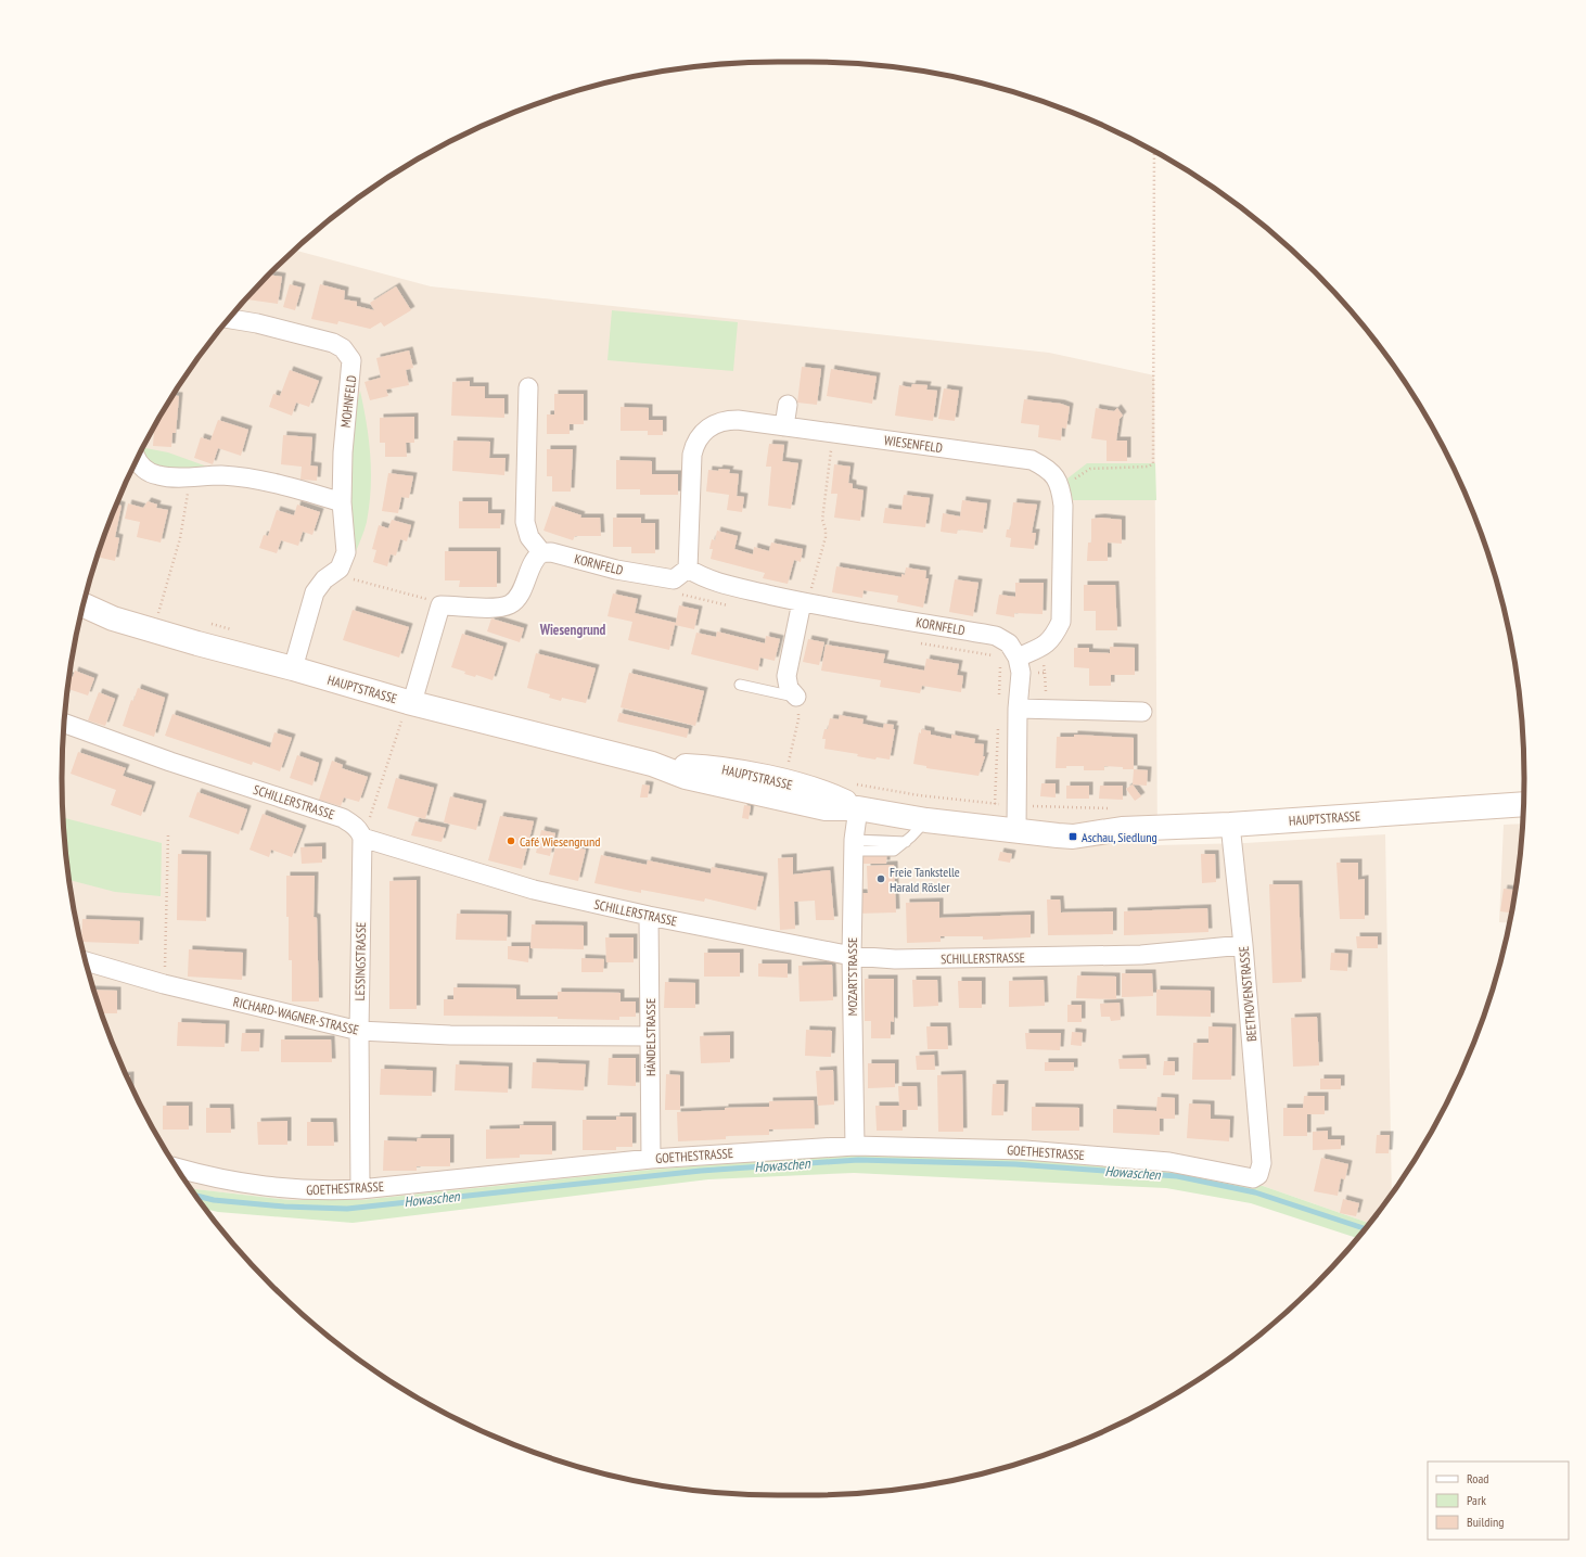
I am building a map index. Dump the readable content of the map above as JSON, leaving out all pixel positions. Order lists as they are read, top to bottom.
{
  "streets": {
    "main road": ["HAUPTSTRASSE"],
    "street": [
      "MOHNFELD",
      "WIESENFELD",
      "KORNFELD",
      "SCHILLERSTRASSE",
      "LESSINGSTRASSE",
      "MOZARTSTRASSE",
      "BEETHOVENSTRASSE",
      "RICHARD-WAGNER-STRASSE",
      "HÄNDELSTRASSE",
      "GOETHESTRASSE"
    ]
  },
  "crossings": [
    ["MOHNFELD", "HAUPTSTRASSE"],
    ["WIESENFELD", "KORNFELD"],
    ["HAUPTSTRASSE", "MOZARTSTRASSE"],
    ["HAUPTSTRASSE", "BEETHOVENSTRASSE"],
    ["SCHILLERSTRASSE", "LESSINGSTRASSE"],
    ["SCHILLERSTRASSE", "MOZARTSTRASSE"],
    ["SCHILLERSTRASSE", "BEETHOVENSTRASSE"],
    ["SCHILLERSTRASSE", "HÄNDELSTRASSE"],
    ["LESSINGSTRASSE", "RICHARD-WAGNER-STRASSE"],
    ["LESSINGSTRASSE", "GOETHESTRASSE"],
    ["MOZARTSTRASSE", "GOETHESTRASSE"],
    ["BEETHOVENSTRASSE", "GOETHESTRASSE"],
    ["RICHARD-WAGNER-STRASSE", "HÄNDELSTRASSE"],
    ["HÄNDELSTRASSE", "GOETHESTRASSE"]
  ],
  "districts": ["Wiesengrund"],
  "water": ["Howaschen"],
  "places": {
    "transit": ["Aschau, Siedlung"],
    "other": ["Café Wiesengrund", "Freie Tankstelle Harald Rösler"]
  },
  "legend": ["Road", "Park", "Building"]
}
